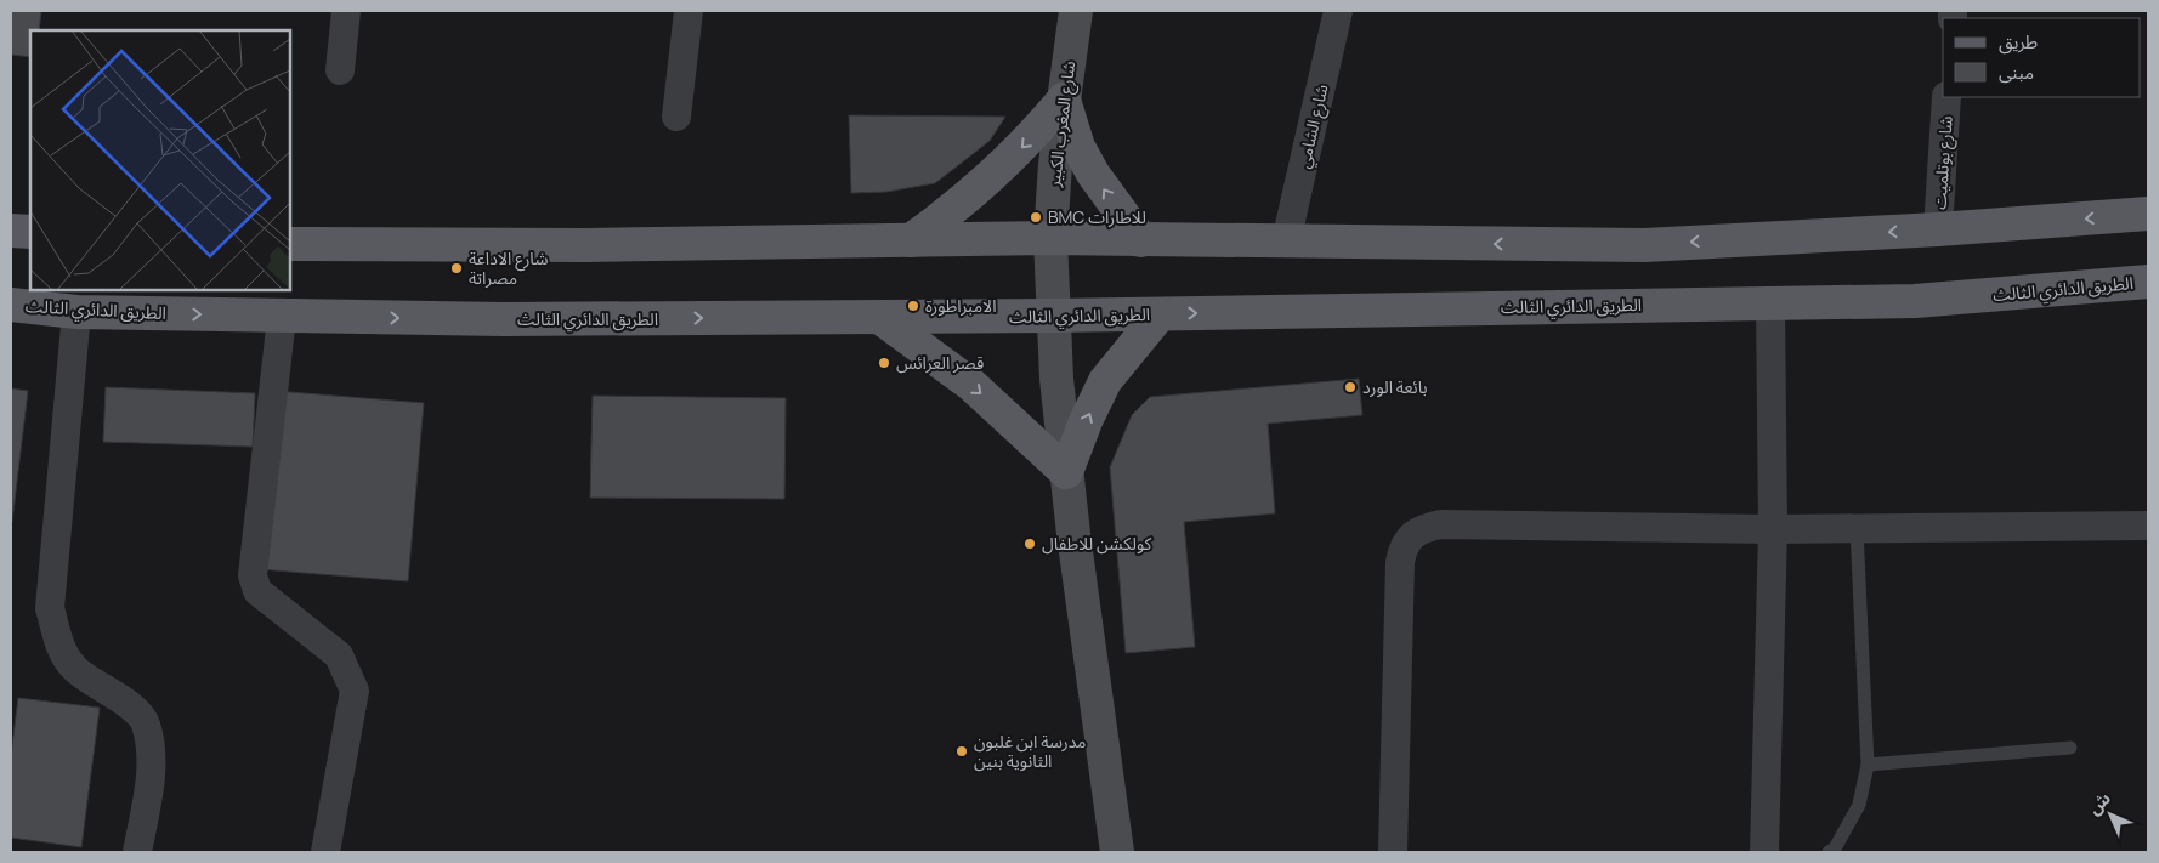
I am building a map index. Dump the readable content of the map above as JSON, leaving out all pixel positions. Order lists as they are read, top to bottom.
{
  "streets": {
    "main road": ["الطريق الدائري الثالث"],
    "street": ["شارع المغرب الكبير", "شارع الشامي", "شارع بوتلميت"]
  },
  "crossings": [
    ["شارع المغرب الكبير", "الطريق الدائري الثالث"]
  ],
  "places": [
    "BMC للاطارات",
    "شارع الاداعة مصراتة",
    "الامبراطورة",
    "قصر العرائس",
    "بائعة الورد",
    "كولكشن للاطفال",
    "مدرسة ابن غلبون الثانوية بنين"
  ],
  "legend": ["طريق", "مبنى"],
  "north": "top left"
}
